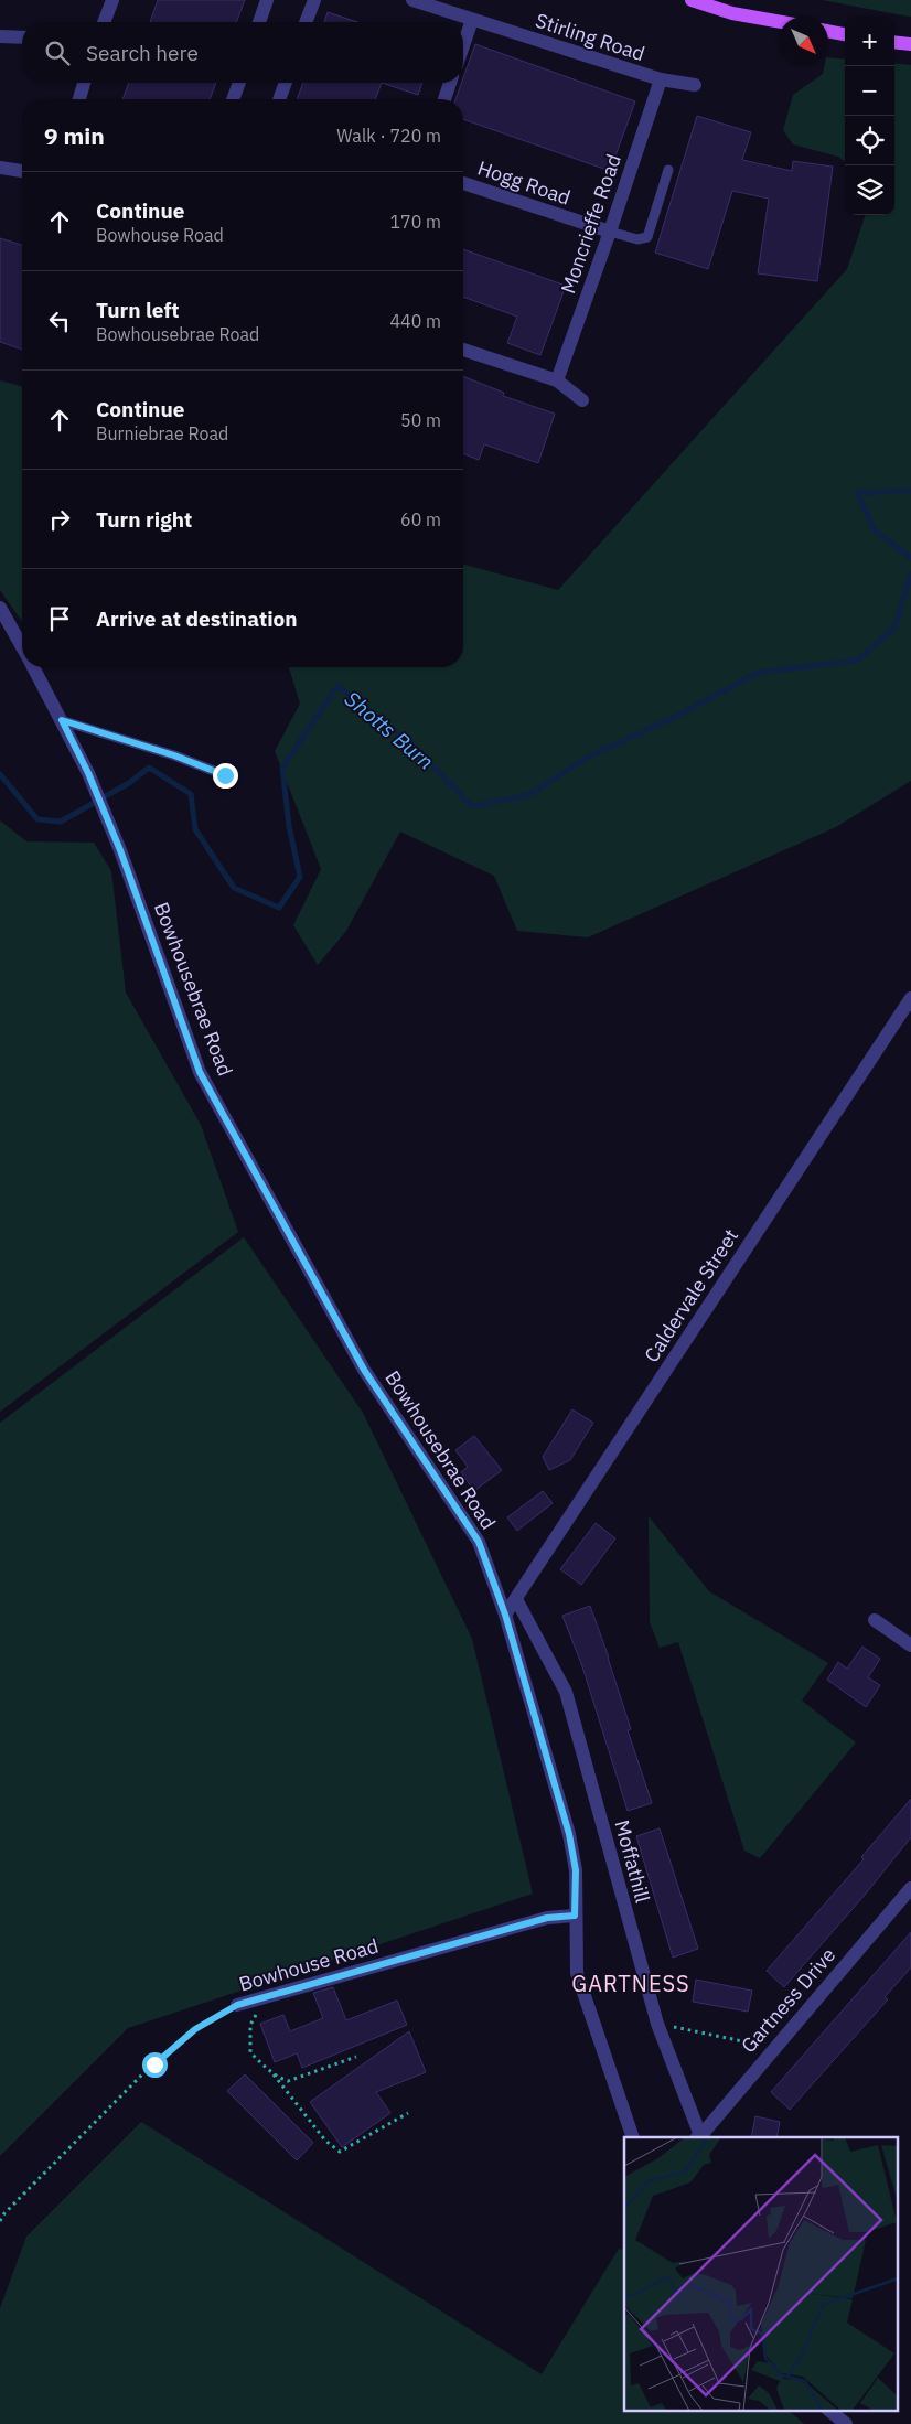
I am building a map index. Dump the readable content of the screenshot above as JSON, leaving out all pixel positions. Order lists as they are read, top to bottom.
{
  "streets": {
    "street": [
      "Stirling Road",
      "Hogg Road",
      "Moncrieffe Road",
      "Bowhousebrae Road",
      "Caldervale Street",
      "Moffathill",
      "Bowhouse Road",
      "Gartness Drive"
    ]
  },
  "crossings": [
    ["Stirling Road", "Moncrieffe Road"],
    ["Hogg Road", "Moncrieffe Road"],
    ["Bowhousebrae Road", "Caldervale Street"],
    ["Bowhousebrae Road", "Bowhouse Road"],
    ["Caldervale Street", "Moffathill"],
    ["Moffathill", "Gartness Drive"]
  ],
  "districts": ["GARTNESS"],
  "water": ["Shotts Burn"],
  "north": "bottom right",
  "page": {
    "map_buttons": ["+", "−"],
    "search": "Search here",
    "heading": ["9 min", "Walk · 720 m"],
    "list": [
      ["Continue", "Bowhouse Road", "170 m"],
      ["Turn left", "Bowhousebrae Road", "440 m"],
      ["Continue", "Burniebrae Road", "50 m"],
      ["Turn right", "60 m"],
      "Arrive at destination"
    ]
  }
}
